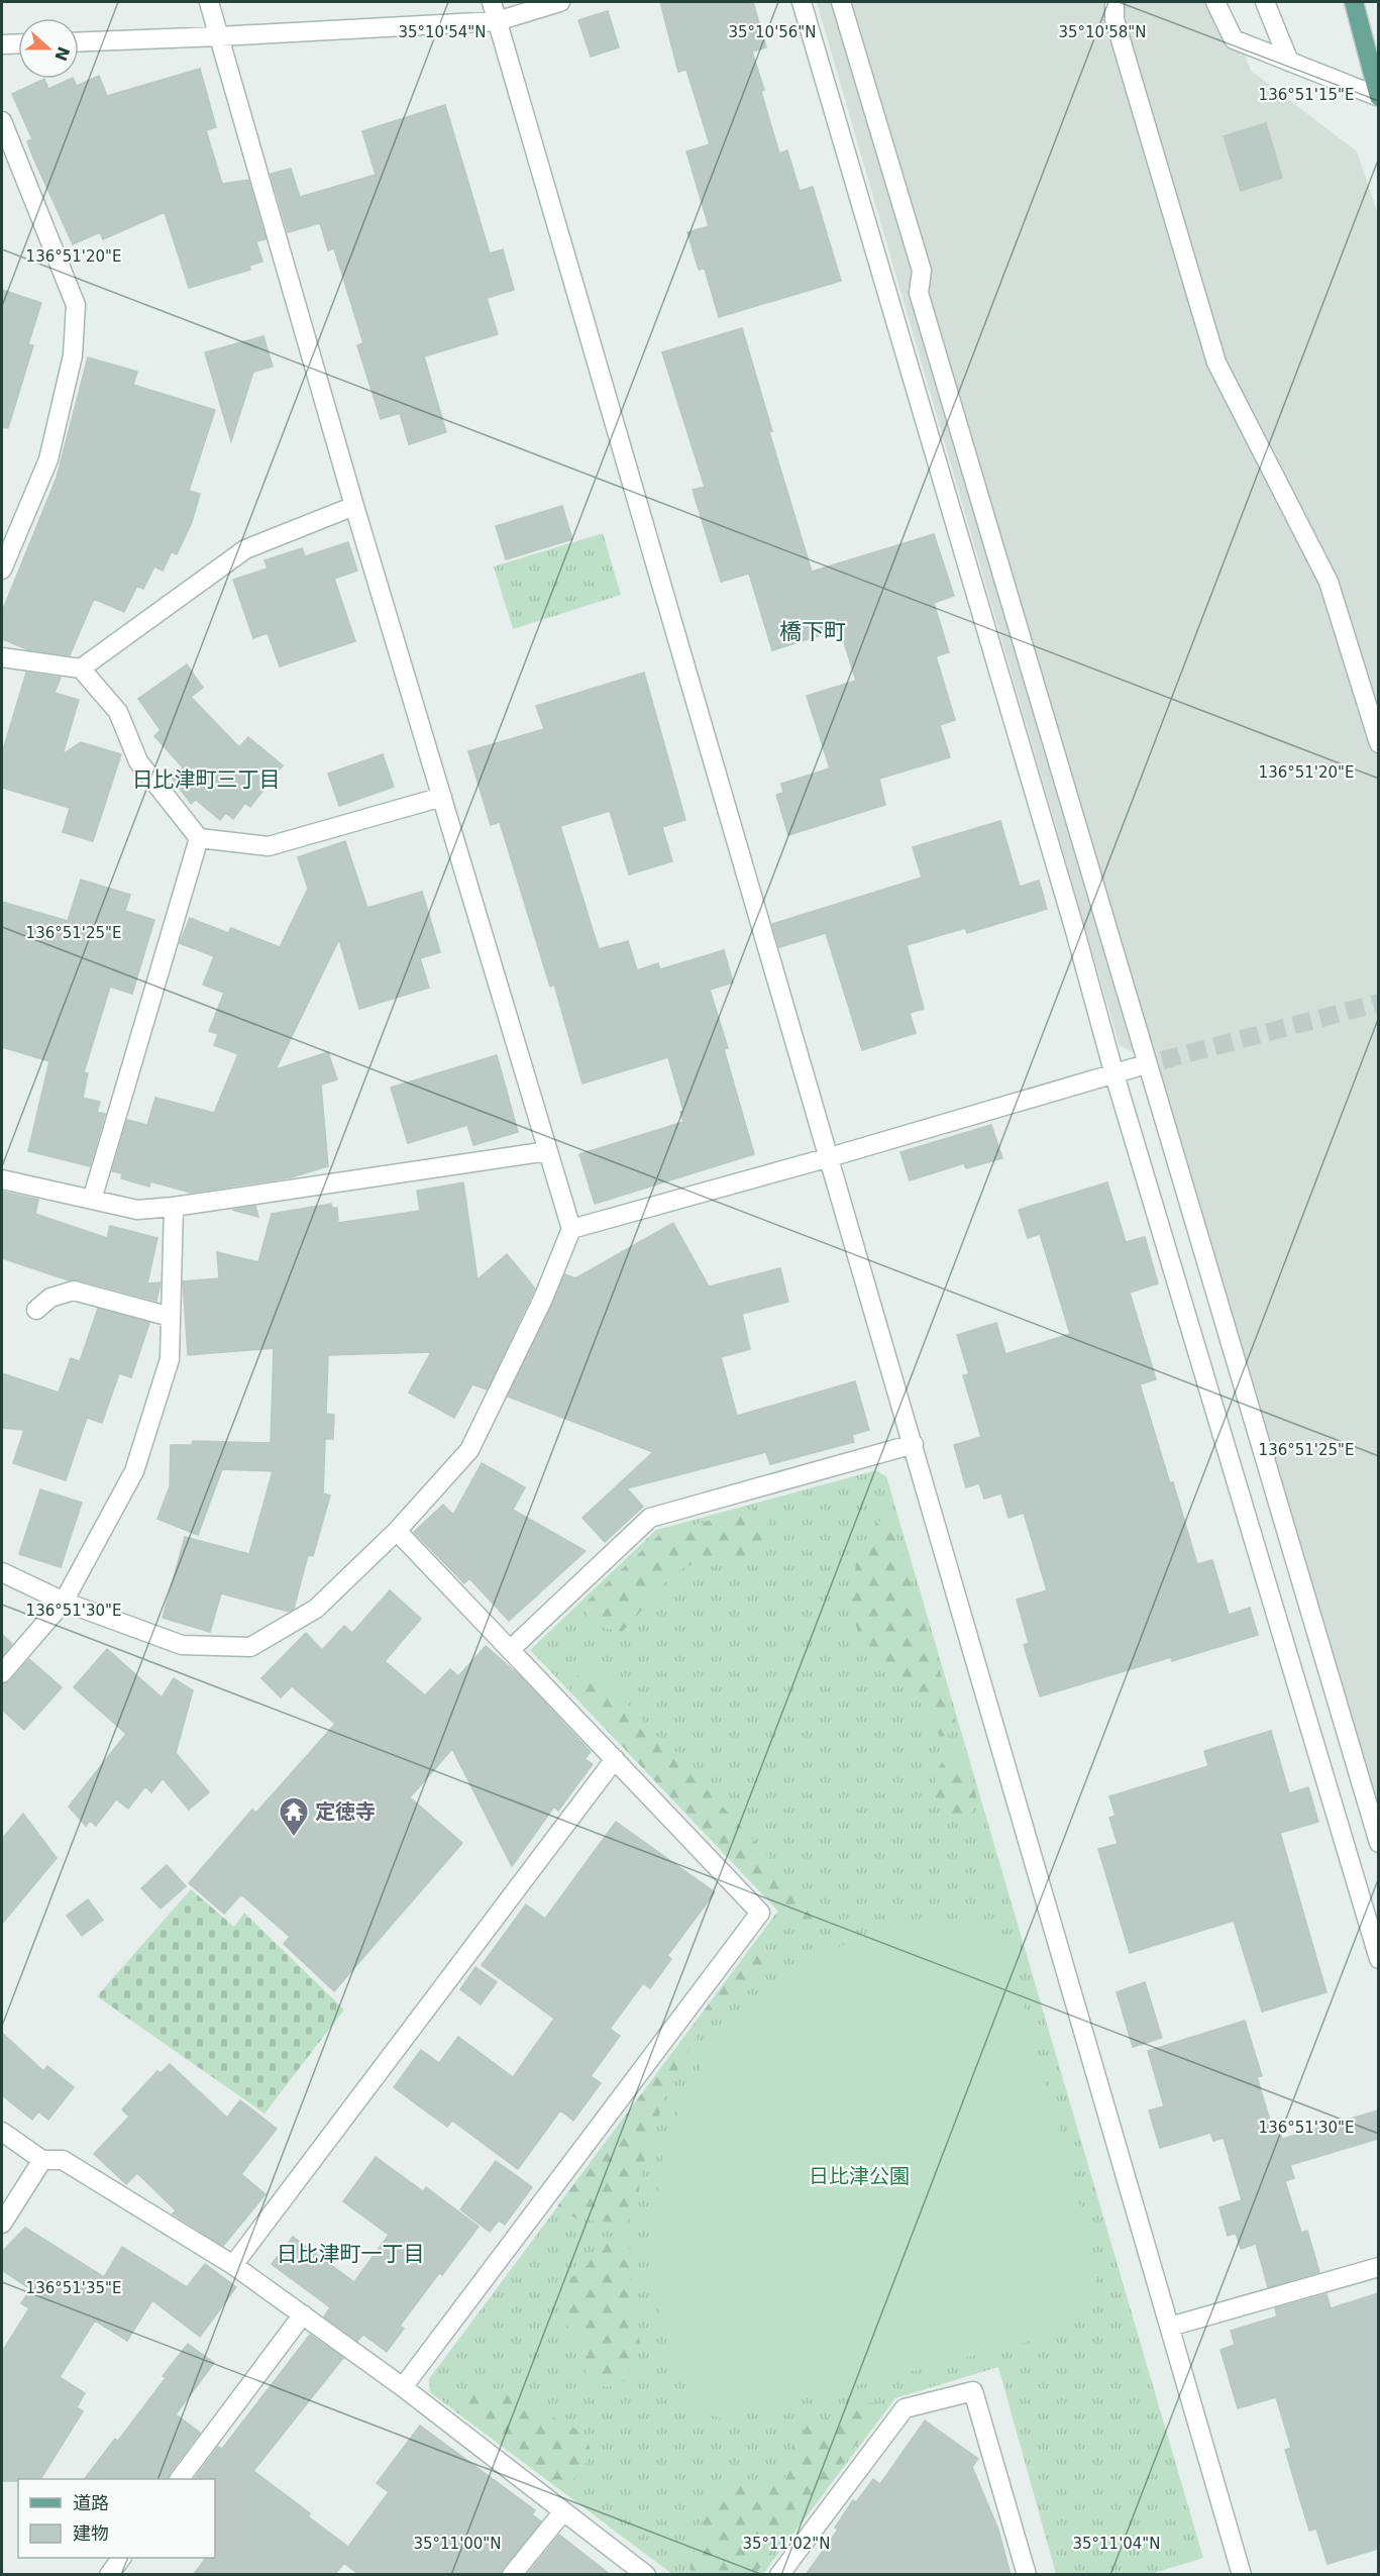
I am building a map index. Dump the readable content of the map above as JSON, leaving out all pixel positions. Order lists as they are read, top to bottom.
{
  "districts": ["橋下町", "日比津町三丁目", "日比津町一丁目"],
  "parks": ["日比津公園"],
  "places": {
    "temple": ["定徳寺"]
  },
  "legend": ["道路", "建物"],
  "north": "right",
  "coordinates": [
    "35°10'54\"N",
    "35°10'56\"N",
    "35°10'58\"N",
    "136°51'15\"E",
    "136°51'20\"E",
    "136°51'25\"E",
    "136°51'30\"E",
    "136°51'35\"E",
    "35°11'00\"N",
    "35°11'02\"N",
    "35°11'04\"N"
  ]
}
